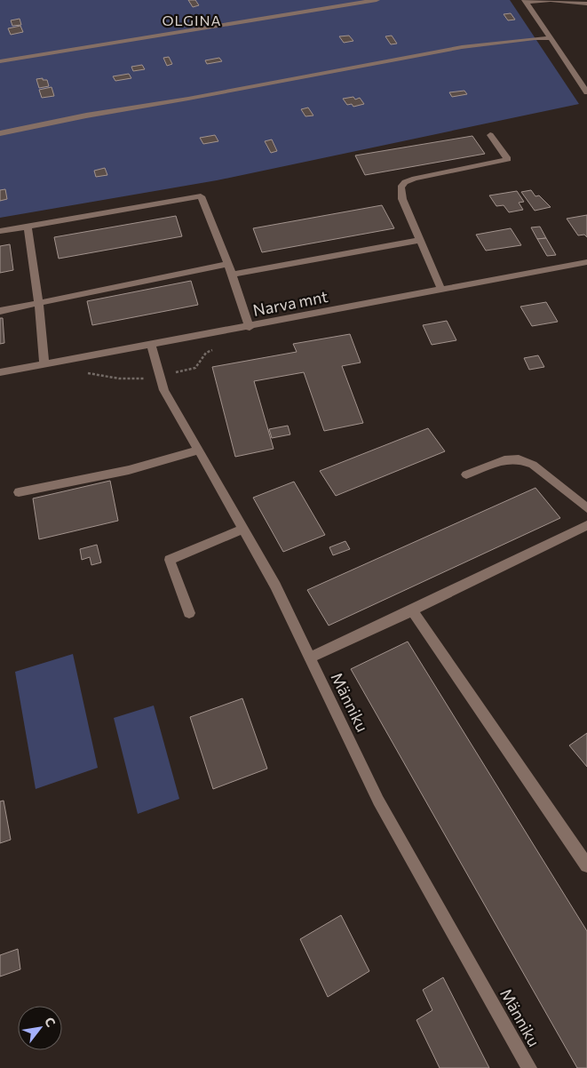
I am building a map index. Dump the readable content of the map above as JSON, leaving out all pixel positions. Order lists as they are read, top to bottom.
{
  "streets": {
    "street": ["Narva mnt", "Männiku"]
  },
  "crossings": [
    ["Narva mnt", "Männiku"]
  ],
  "districts": ["OLGINA"],
  "north": "top right"
}
